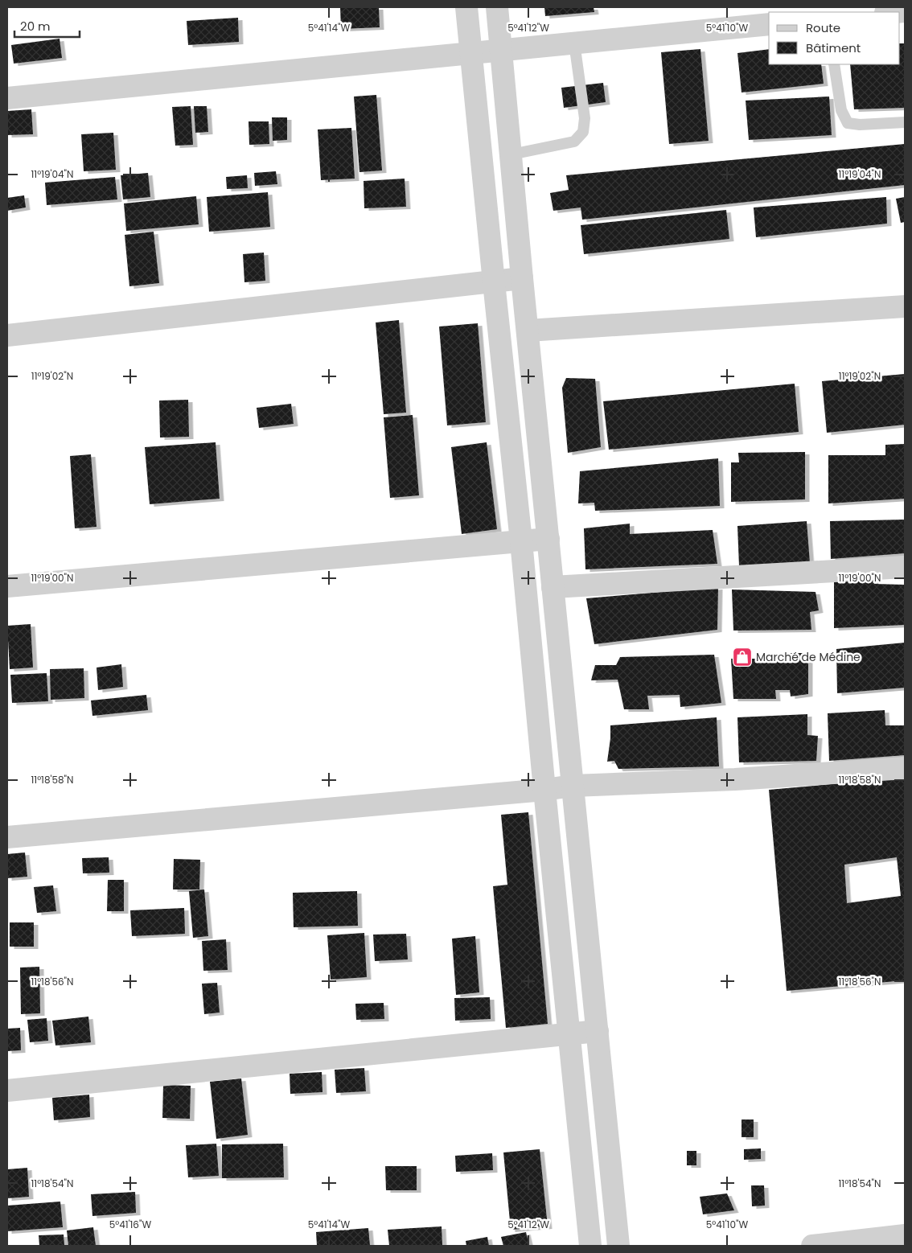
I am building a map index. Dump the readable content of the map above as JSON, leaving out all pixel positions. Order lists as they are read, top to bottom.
{
  "places": {
    "shop": ["Marché de Médine"]
  },
  "legend": ["Route", "Bâtiment"],
  "scale_bar": "20 m",
  "coordinates": [
    "5°41'14\"W",
    "5°41'12\"W",
    "5°41'10\"W",
    "11°19'04\"N",
    "11°19'02\"N",
    "11°19'00\"N",
    "11°18'58\"N",
    "11°18'56\"N",
    "11°18'54\"N",
    "5°41'16\"W"
  ]
}
